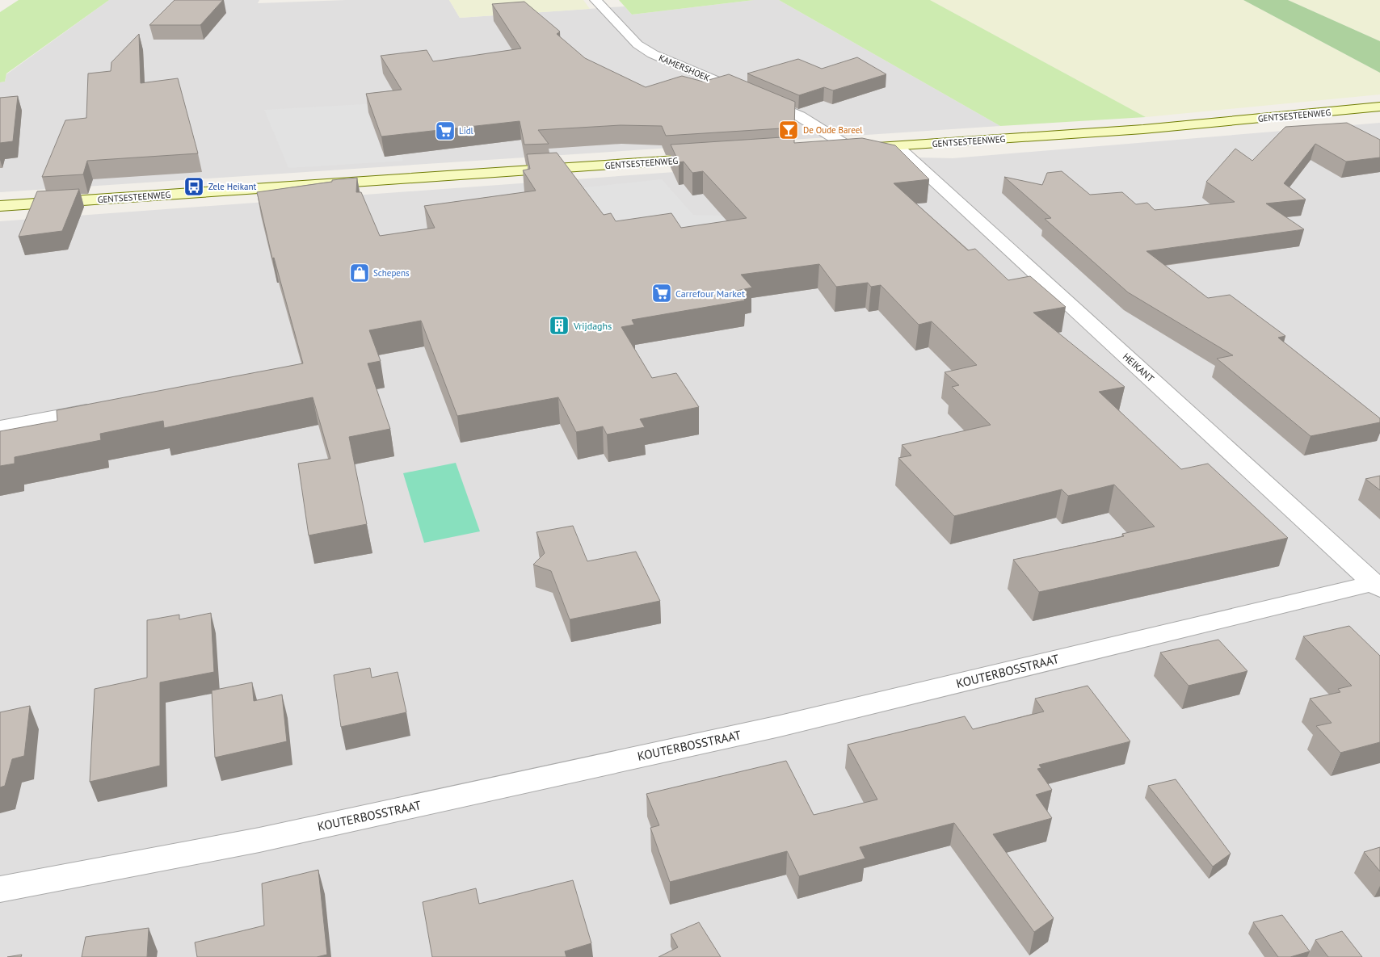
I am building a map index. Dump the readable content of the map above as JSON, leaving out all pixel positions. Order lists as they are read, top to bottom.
{
  "streets": {
    "main road": ["GENTSESTEENWEG"],
    "street": ["KAMERSHOEK", "HEIKANT", "KOUTERBOSSTRAAT"]
  },
  "crossings": [
    ["KAMERSHOEK", "GENTSESTEENWEG"],
    ["GENTSESTEENWEG", "HEIKANT"],
    ["HEIKANT", "KOUTERBOSSTRAAT"]
  ],
  "places": {
    "bar": ["De Oude Bareel"],
    "supermarket": ["Lidl", "Carrefour Market"],
    "bus stop": ["Zele Heikant"],
    "shop": ["Schepens"],
    "building": ["Vrijdaghs"]
  }
}
